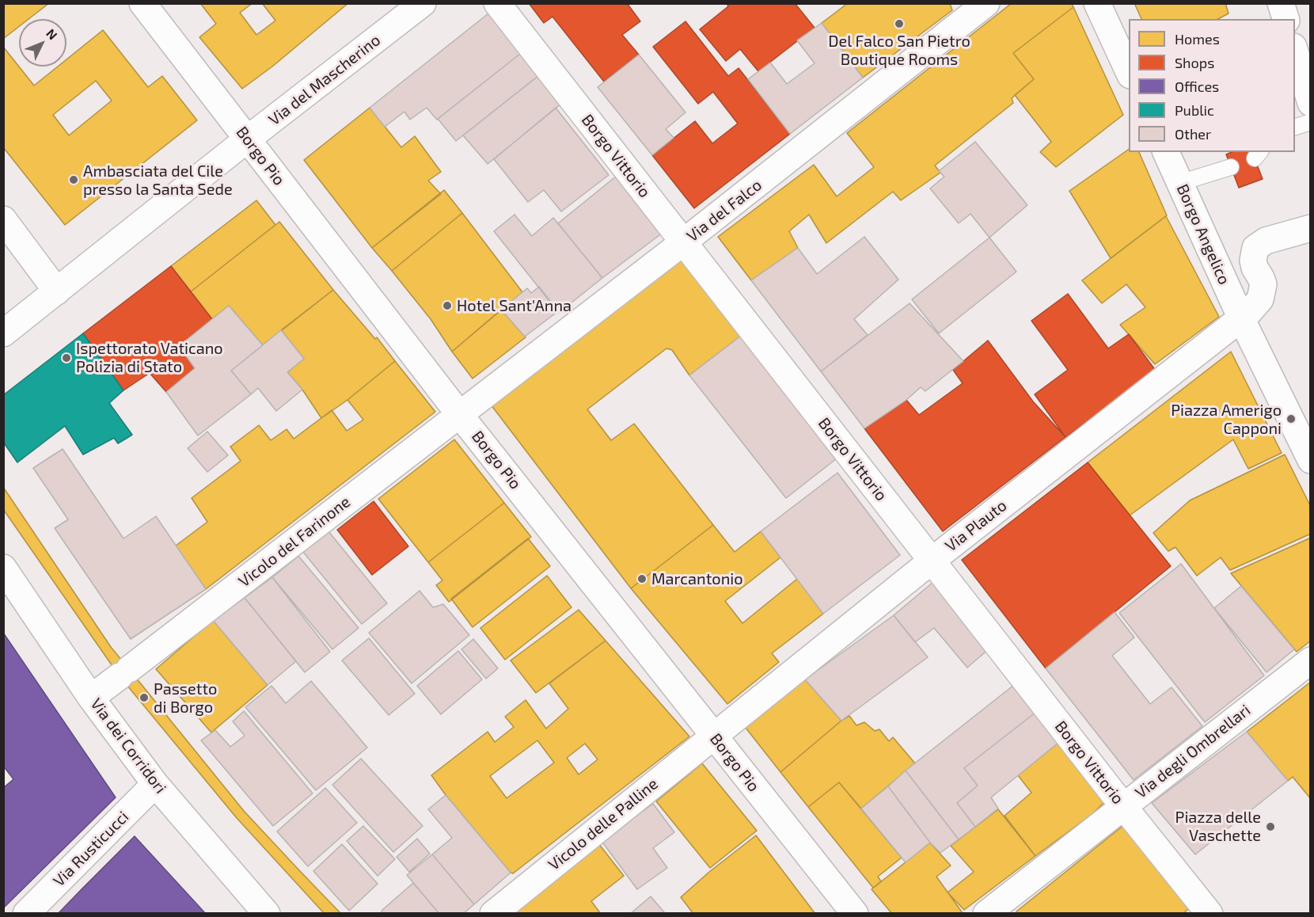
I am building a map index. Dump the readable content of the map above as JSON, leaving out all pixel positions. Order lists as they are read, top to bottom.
{
  "streets": {
    "street": [
      "Via del Mascherino",
      "Borgo Pio",
      "Borgo Vittorio",
      "Via del Falco",
      "Borgo Angelico",
      "Via Plauto",
      "Vicolo del Farinone",
      "Via dei Corridori",
      "Via degli Ombrellari",
      "Vicolo delle Palline",
      "Via Rusticucci"
    ]
  },
  "crossings": [
    ["Via del Mascherino", "Borgo Pio"],
    ["Borgo Pio", "Via del Falco"],
    ["Borgo Pio", "Via Plauto"],
    ["Borgo Pio", "Vicolo del Farinone"],
    ["Borgo Pio", "Vicolo delle Palline"],
    ["Borgo Vittorio", "Via del Falco"],
    ["Borgo Vittorio", "Via Plauto"],
    ["Borgo Vittorio", "Via degli Ombrellari"],
    ["Via del Falco", "Vicolo del Farinone"],
    ["Borgo Angelico", "Via Plauto"],
    ["Via Plauto", "Vicolo delle Palline"],
    ["Vicolo del Farinone", "Via dei Corridori"],
    ["Via dei Corridori", "Via Rusticucci"]
  ],
  "places": [
    "Del Falco San Pietro Boutique Rooms",
    "Ambasciata del Cile presso la Santa Sede",
    "Hotel Sant'Anna",
    "Ispettorato Vaticano Polizia di Stato",
    "Piazza Amerigo Capponi",
    "Marcantonio",
    "Passetto di Borgo",
    "Piazza delle Vaschette"
  ],
  "legend": [
    "Homes",
    "Shops",
    "Offices",
    "Public",
    "Other"
  ],
  "north": "top right"
}
